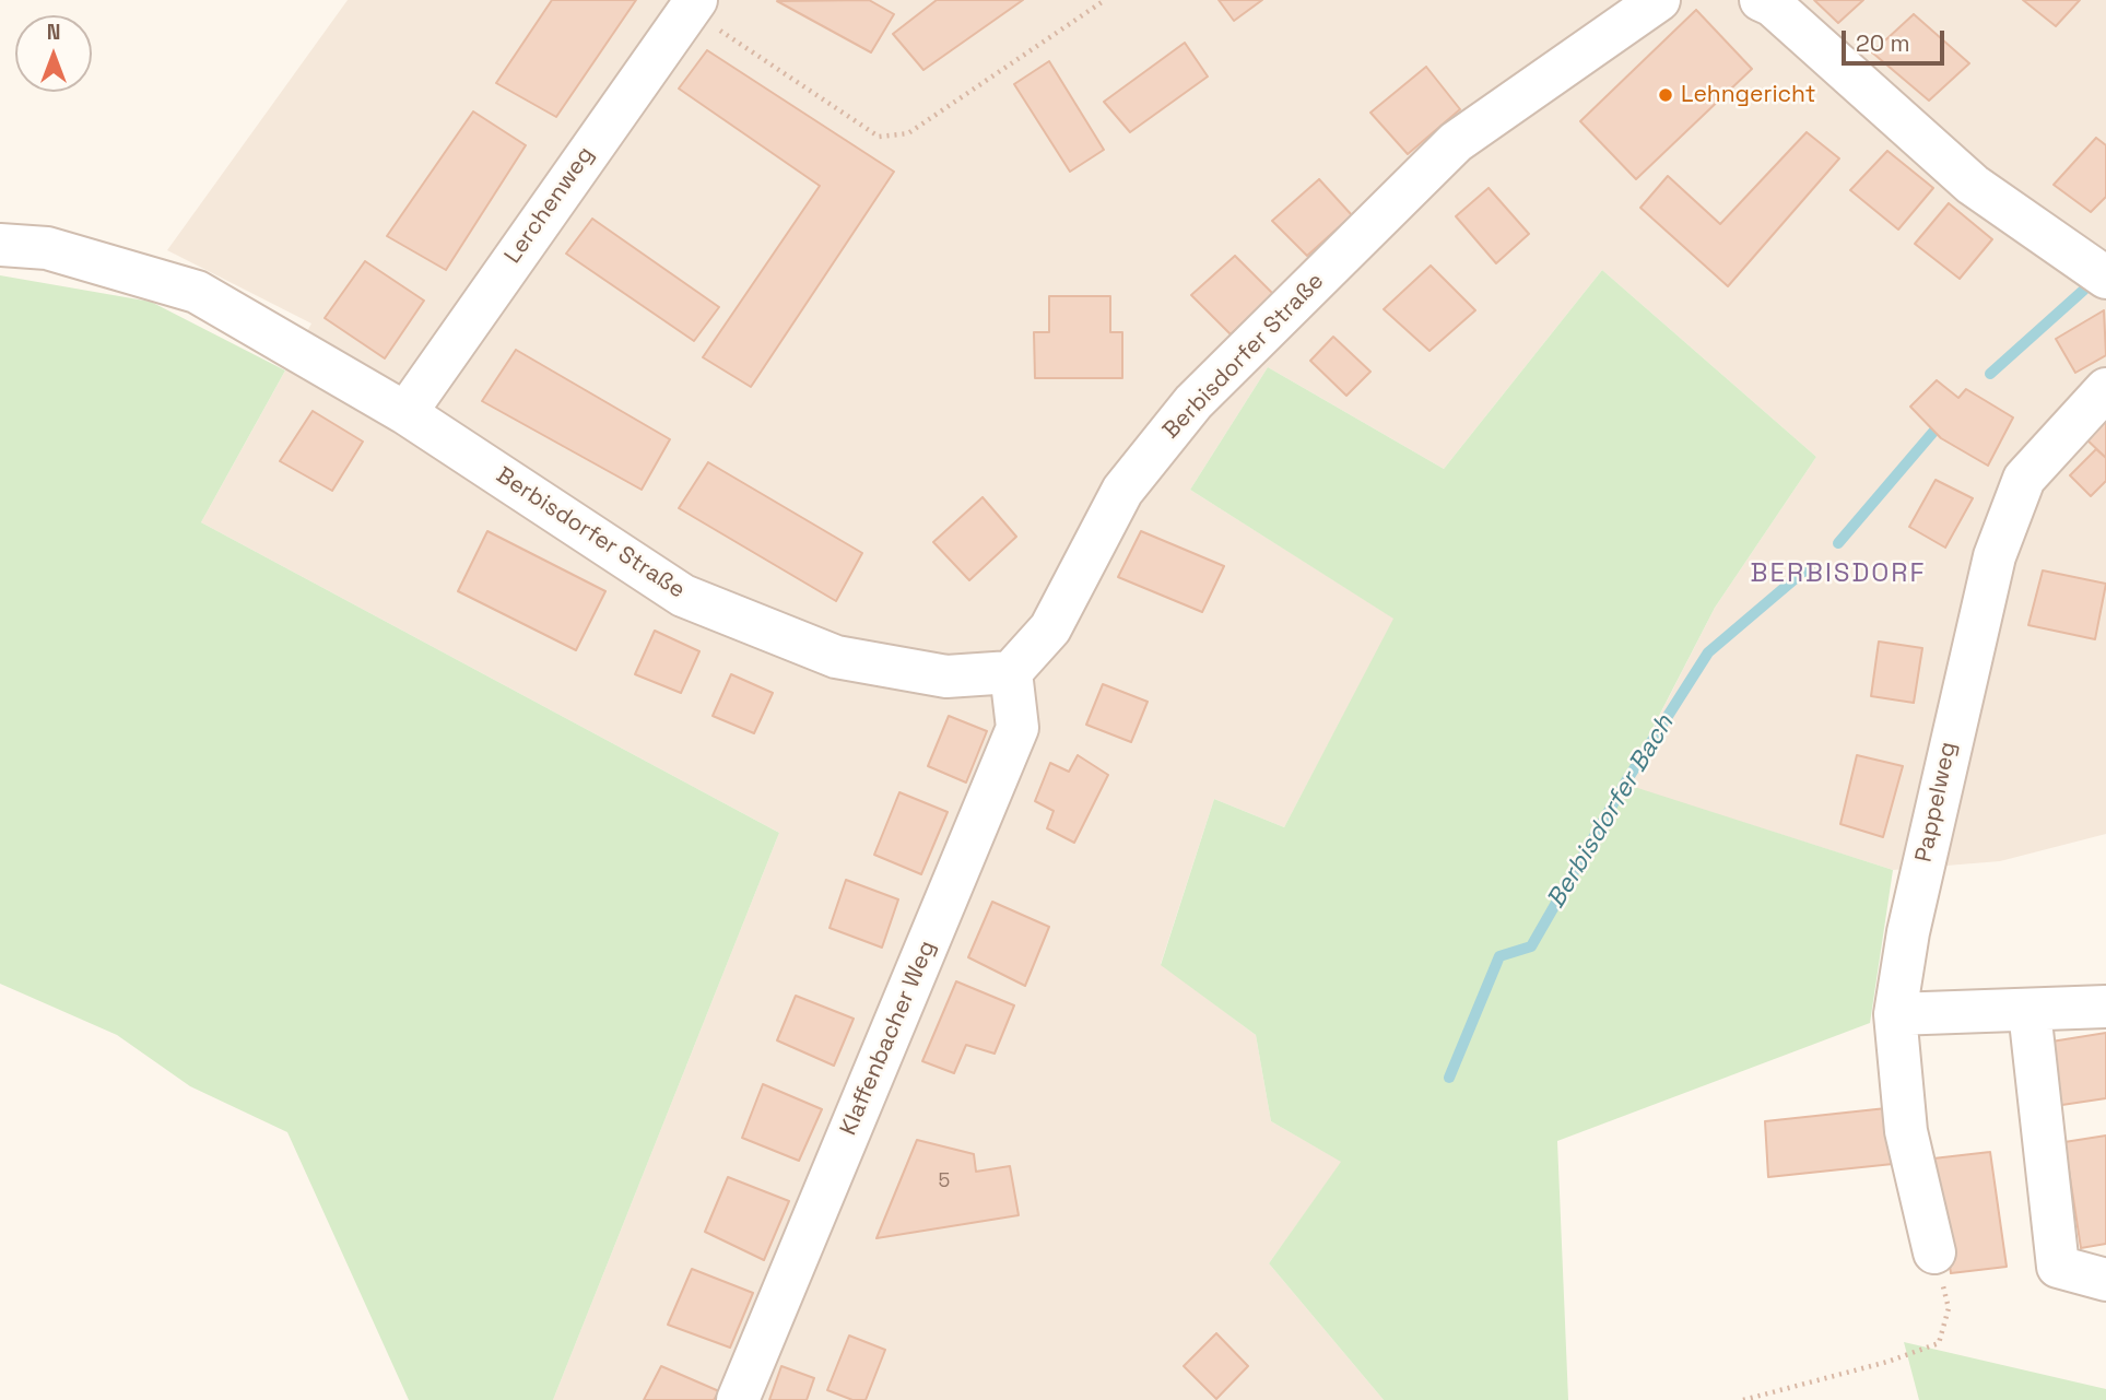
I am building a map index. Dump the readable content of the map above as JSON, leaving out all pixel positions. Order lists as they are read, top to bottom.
{
  "streets": {
    "street": [
      "Lerchenweg",
      "Berbisdorfer Straße",
      "Pappelweg",
      "Klaffenbacher Weg"
    ]
  },
  "crossings": [
    ["Lerchenweg", "Berbisdorfer Straße"],
    ["Berbisdorfer Straße", "Klaffenbacher Weg"]
  ],
  "districts": ["BERBISDORF"],
  "water": ["Berbisdorfer Bach"],
  "places": ["Lehngericht"],
  "house_numbers": ["5"],
  "scale_bar": "20 m",
  "north": "top"
}
